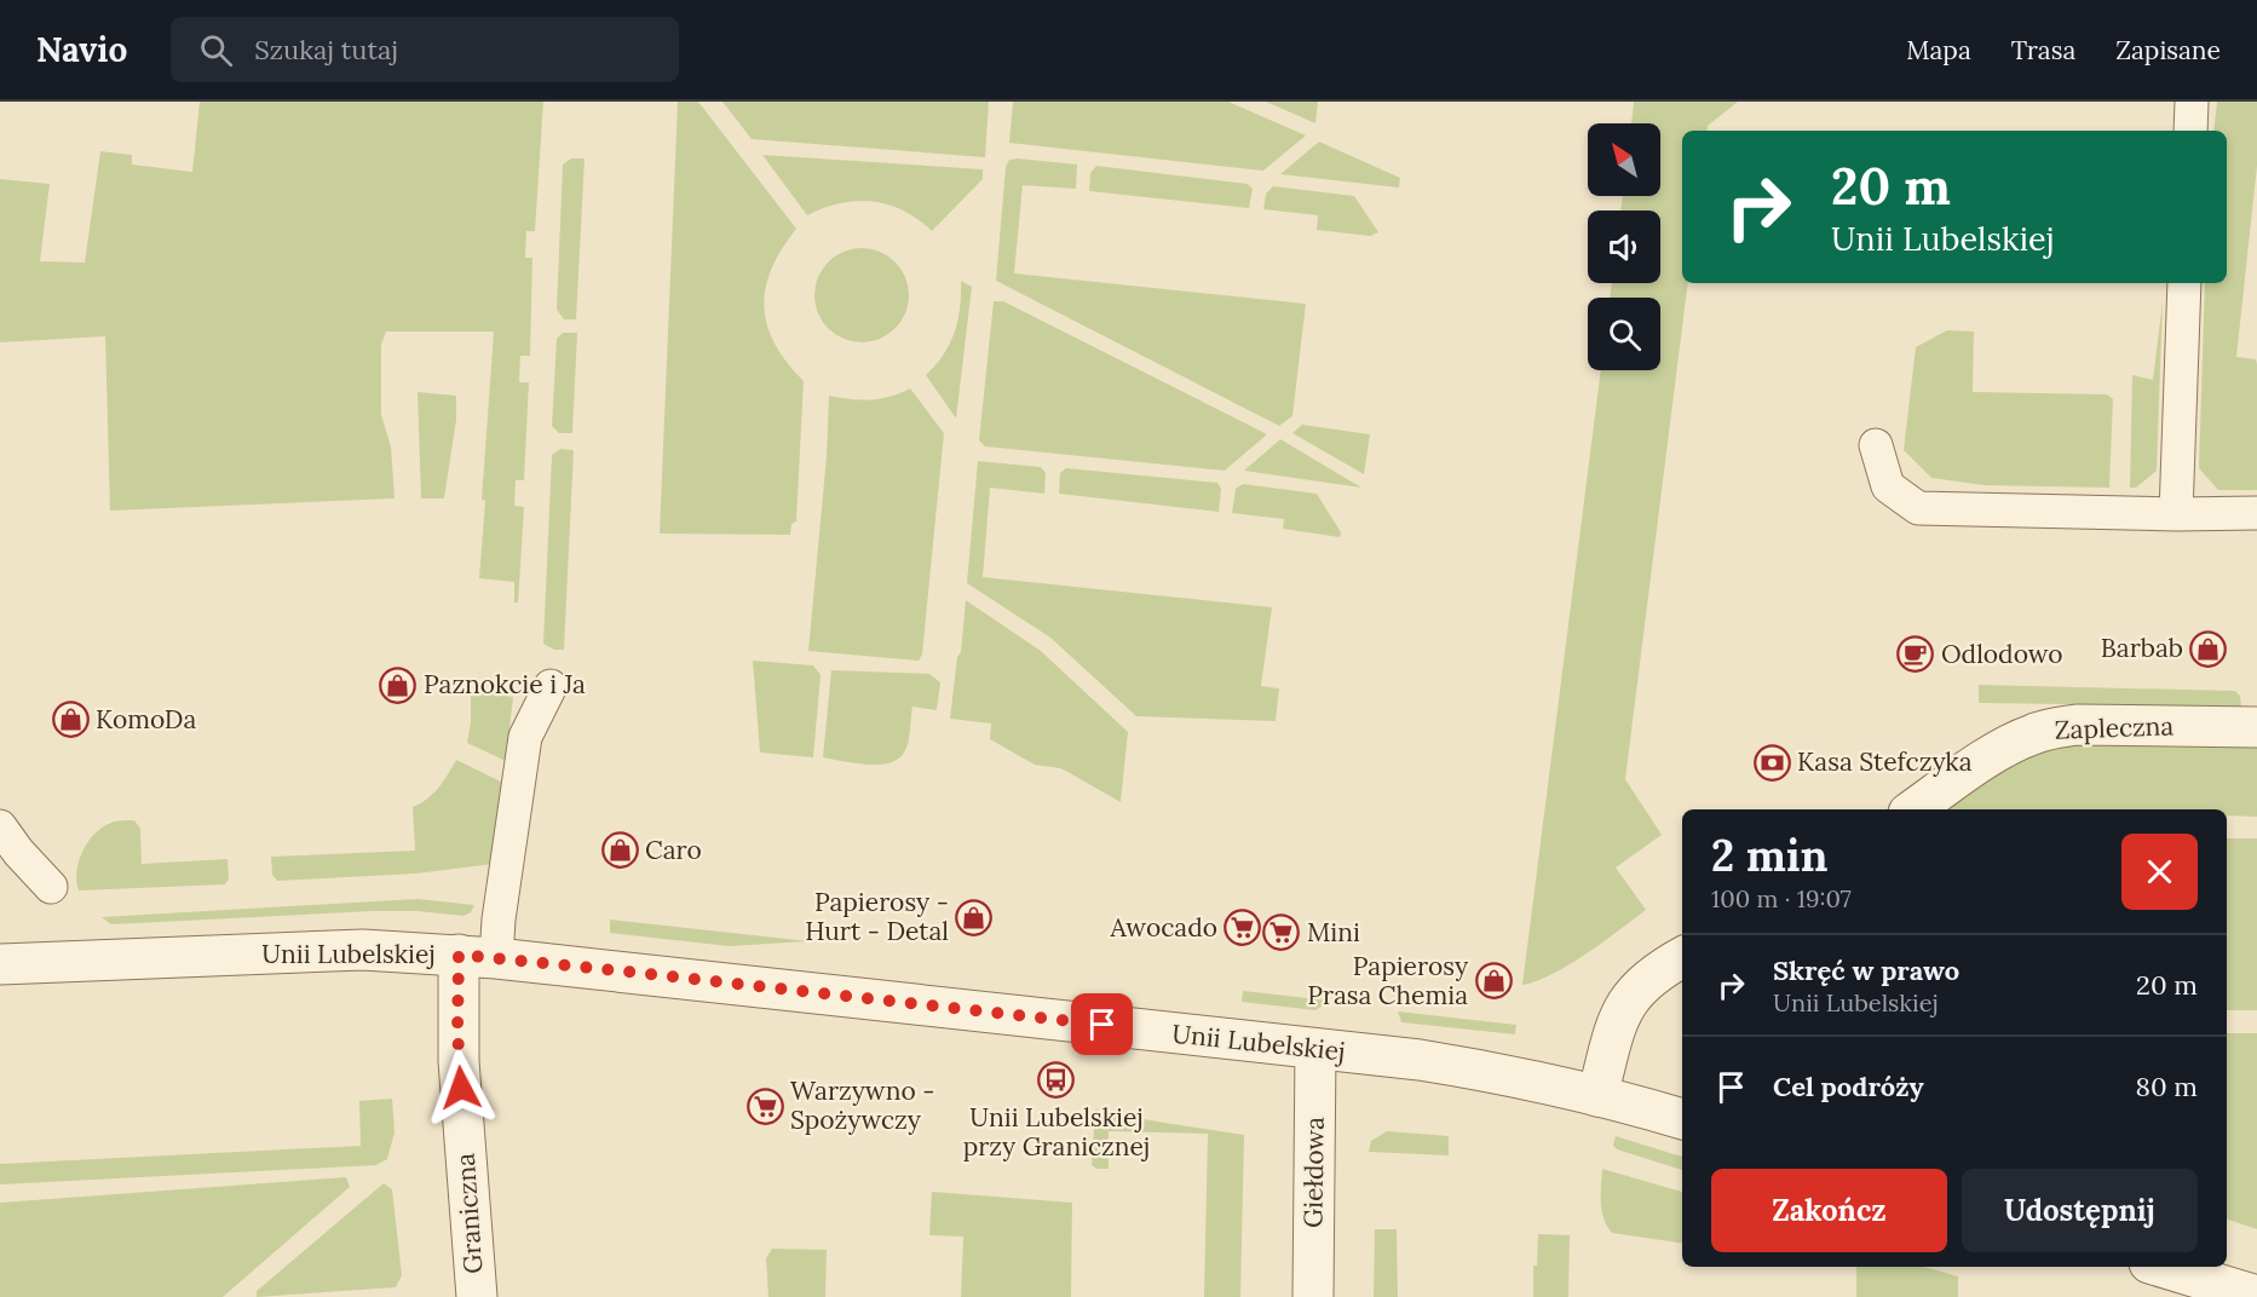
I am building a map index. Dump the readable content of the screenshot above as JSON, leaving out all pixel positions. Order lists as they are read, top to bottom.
{
  "streets": {
    "street": [
      "Zapleczna",
      "Unii Lubelskiej",
      "Giełdowa",
      "Graniczna"
    ]
  },
  "crossings": [
    ["Unii Lubelskiej", "Giełdowa"],
    ["Unii Lubelskiej", "Graniczna"]
  ],
  "places": {
    "shop": [
      "Barbab",
      "Paznokcie i Ja",
      "KomoDa",
      "Caro",
      "Papierosy - Hurt - Detal",
      "Papierosy Prasa Chemia"
    ],
    "cafe": ["Odlodowo"],
    "bank": ["Kasa Stefczyka"],
    "supermarket": ["Awocado", "Mini", "Warzywno - Spożywczy"],
    "bus stop": ["Unii Lubelskiej przy Granicznej"]
  },
  "north": "top left",
  "page": {
    "header": "Navio",
    "search": "Szukaj tutaj",
    "nav": ["Mapa", "Trasa", "Zapisane"],
    "turn": ["20 m", "Unii Lubelskiej"],
    "heading": ["2 min", "100 m · 19:07"],
    "list": [
      {
        "name": "Skręć w prawo",
        "note": "Unii Lubelskiej",
        "value": "20 m"
      },
      {
        "name": "Cel podróży",
        "value": "80 m"
      }
    ],
    "buttons": ["Zakończ", "Udostępnij"]
  }
}
